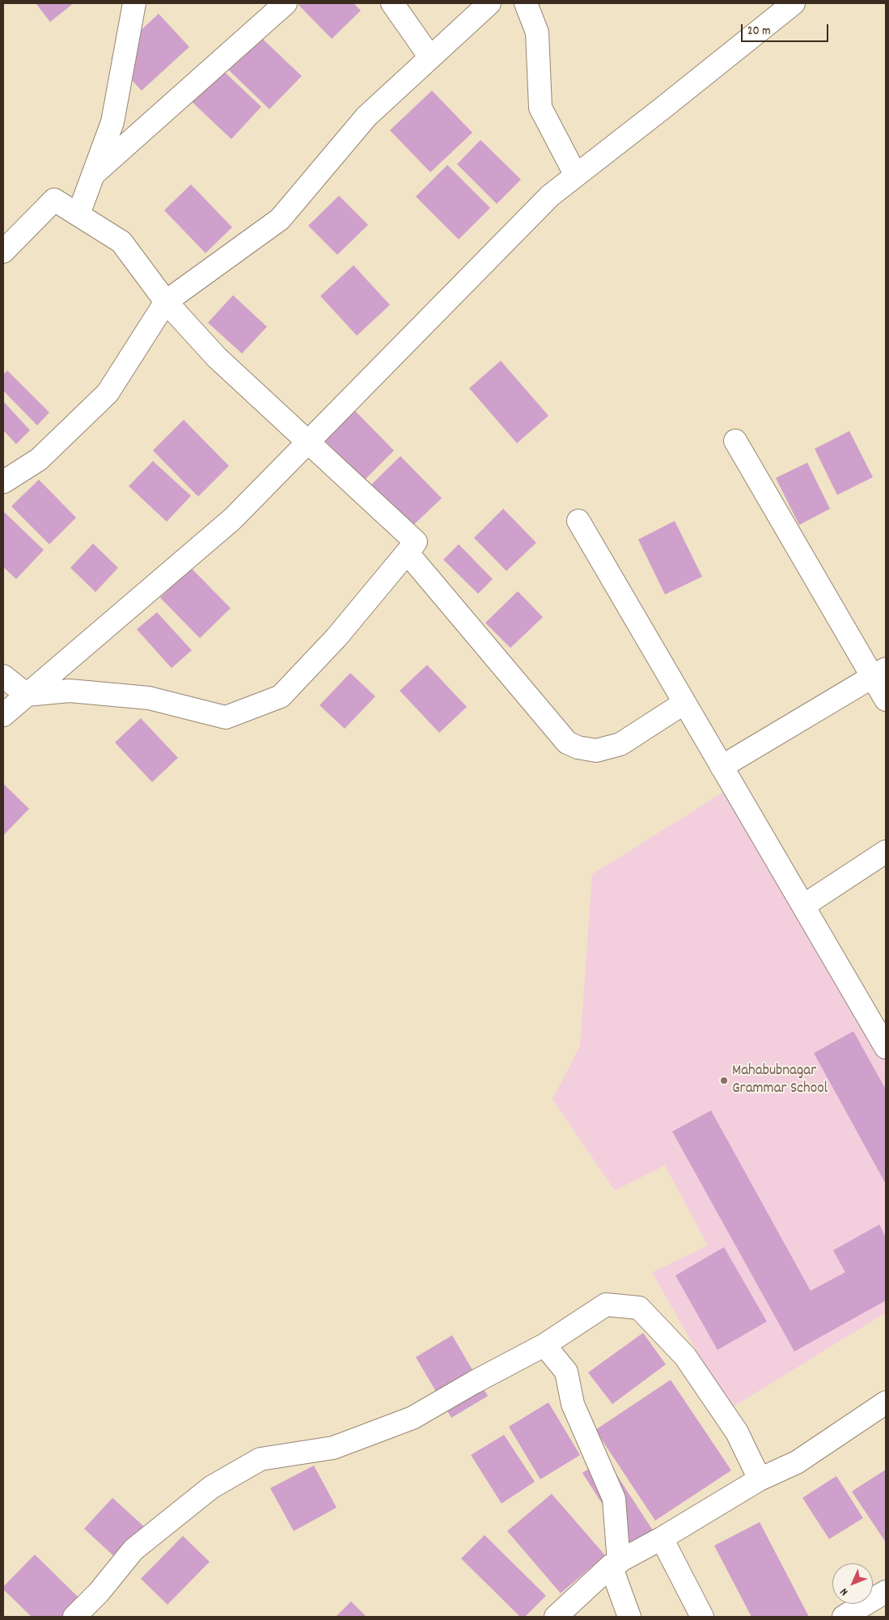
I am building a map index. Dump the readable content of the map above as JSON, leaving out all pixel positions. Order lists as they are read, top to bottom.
{
  "places": ["Mahabubnagar Grammar School"],
  "scale_bar": "20 m",
  "north": "bottom left"
}
